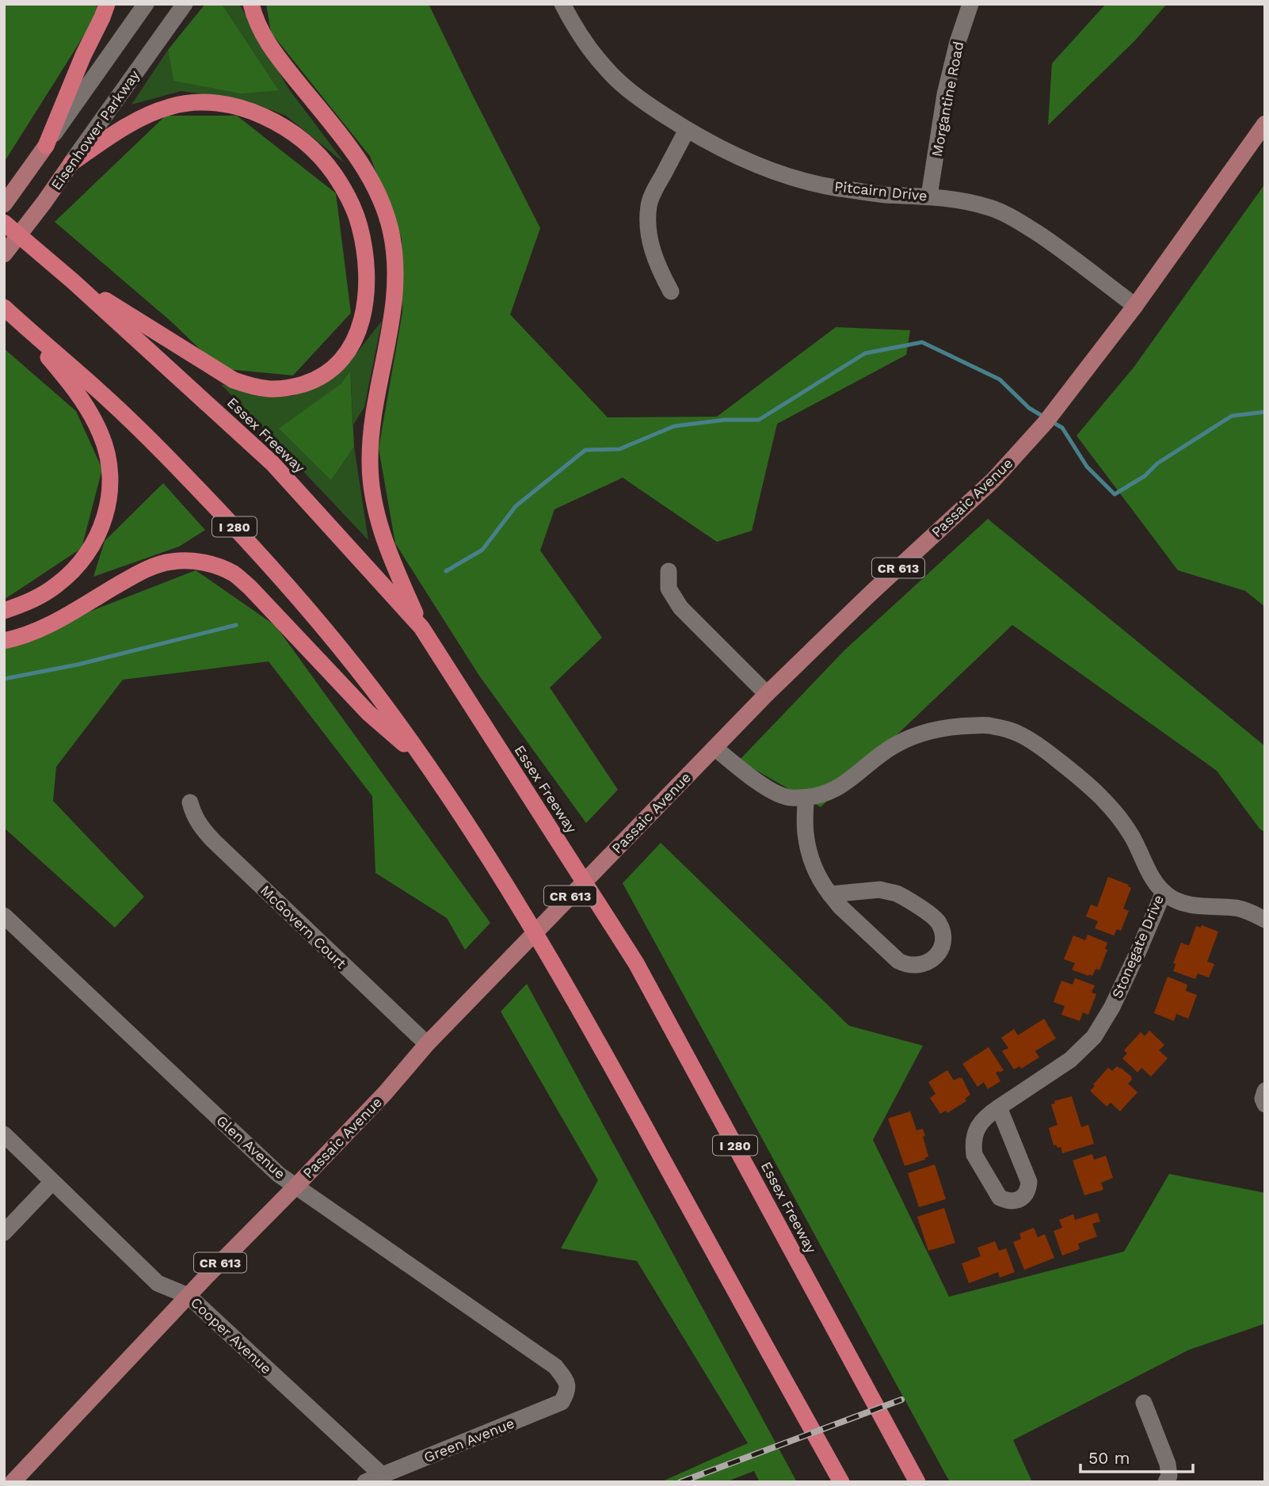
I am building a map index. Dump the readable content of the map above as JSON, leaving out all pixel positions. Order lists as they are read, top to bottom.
{
  "streets": {
    "highway": ["Essex Freeway", "I 280"],
    "main road": ["Eisenhower Parkway", "Passaic Avenue", "CR 613"],
    "street": [
      "Morgantine Road",
      "Pitcairn Drive",
      "McGovern Court",
      "Stonegate Drive",
      "Glen Avenue",
      "Cooper Avenue",
      "Green Avenue"
    ]
  },
  "crossings": [
    ["Morgantine Road", "Pitcairn Drive"],
    ["Pitcairn Drive", "Passaic Avenue"],
    ["Passaic Avenue", "McGovern Court"],
    ["Passaic Avenue", "Stonegate Drive"],
    ["Passaic Avenue", "Glen Avenue"],
    ["Passaic Avenue", "Cooper Avenue"],
    ["Glen Avenue", "Green Avenue"],
    ["Cooper Avenue", "Green Avenue"]
  ],
  "scale_bar": "50 m"
}
